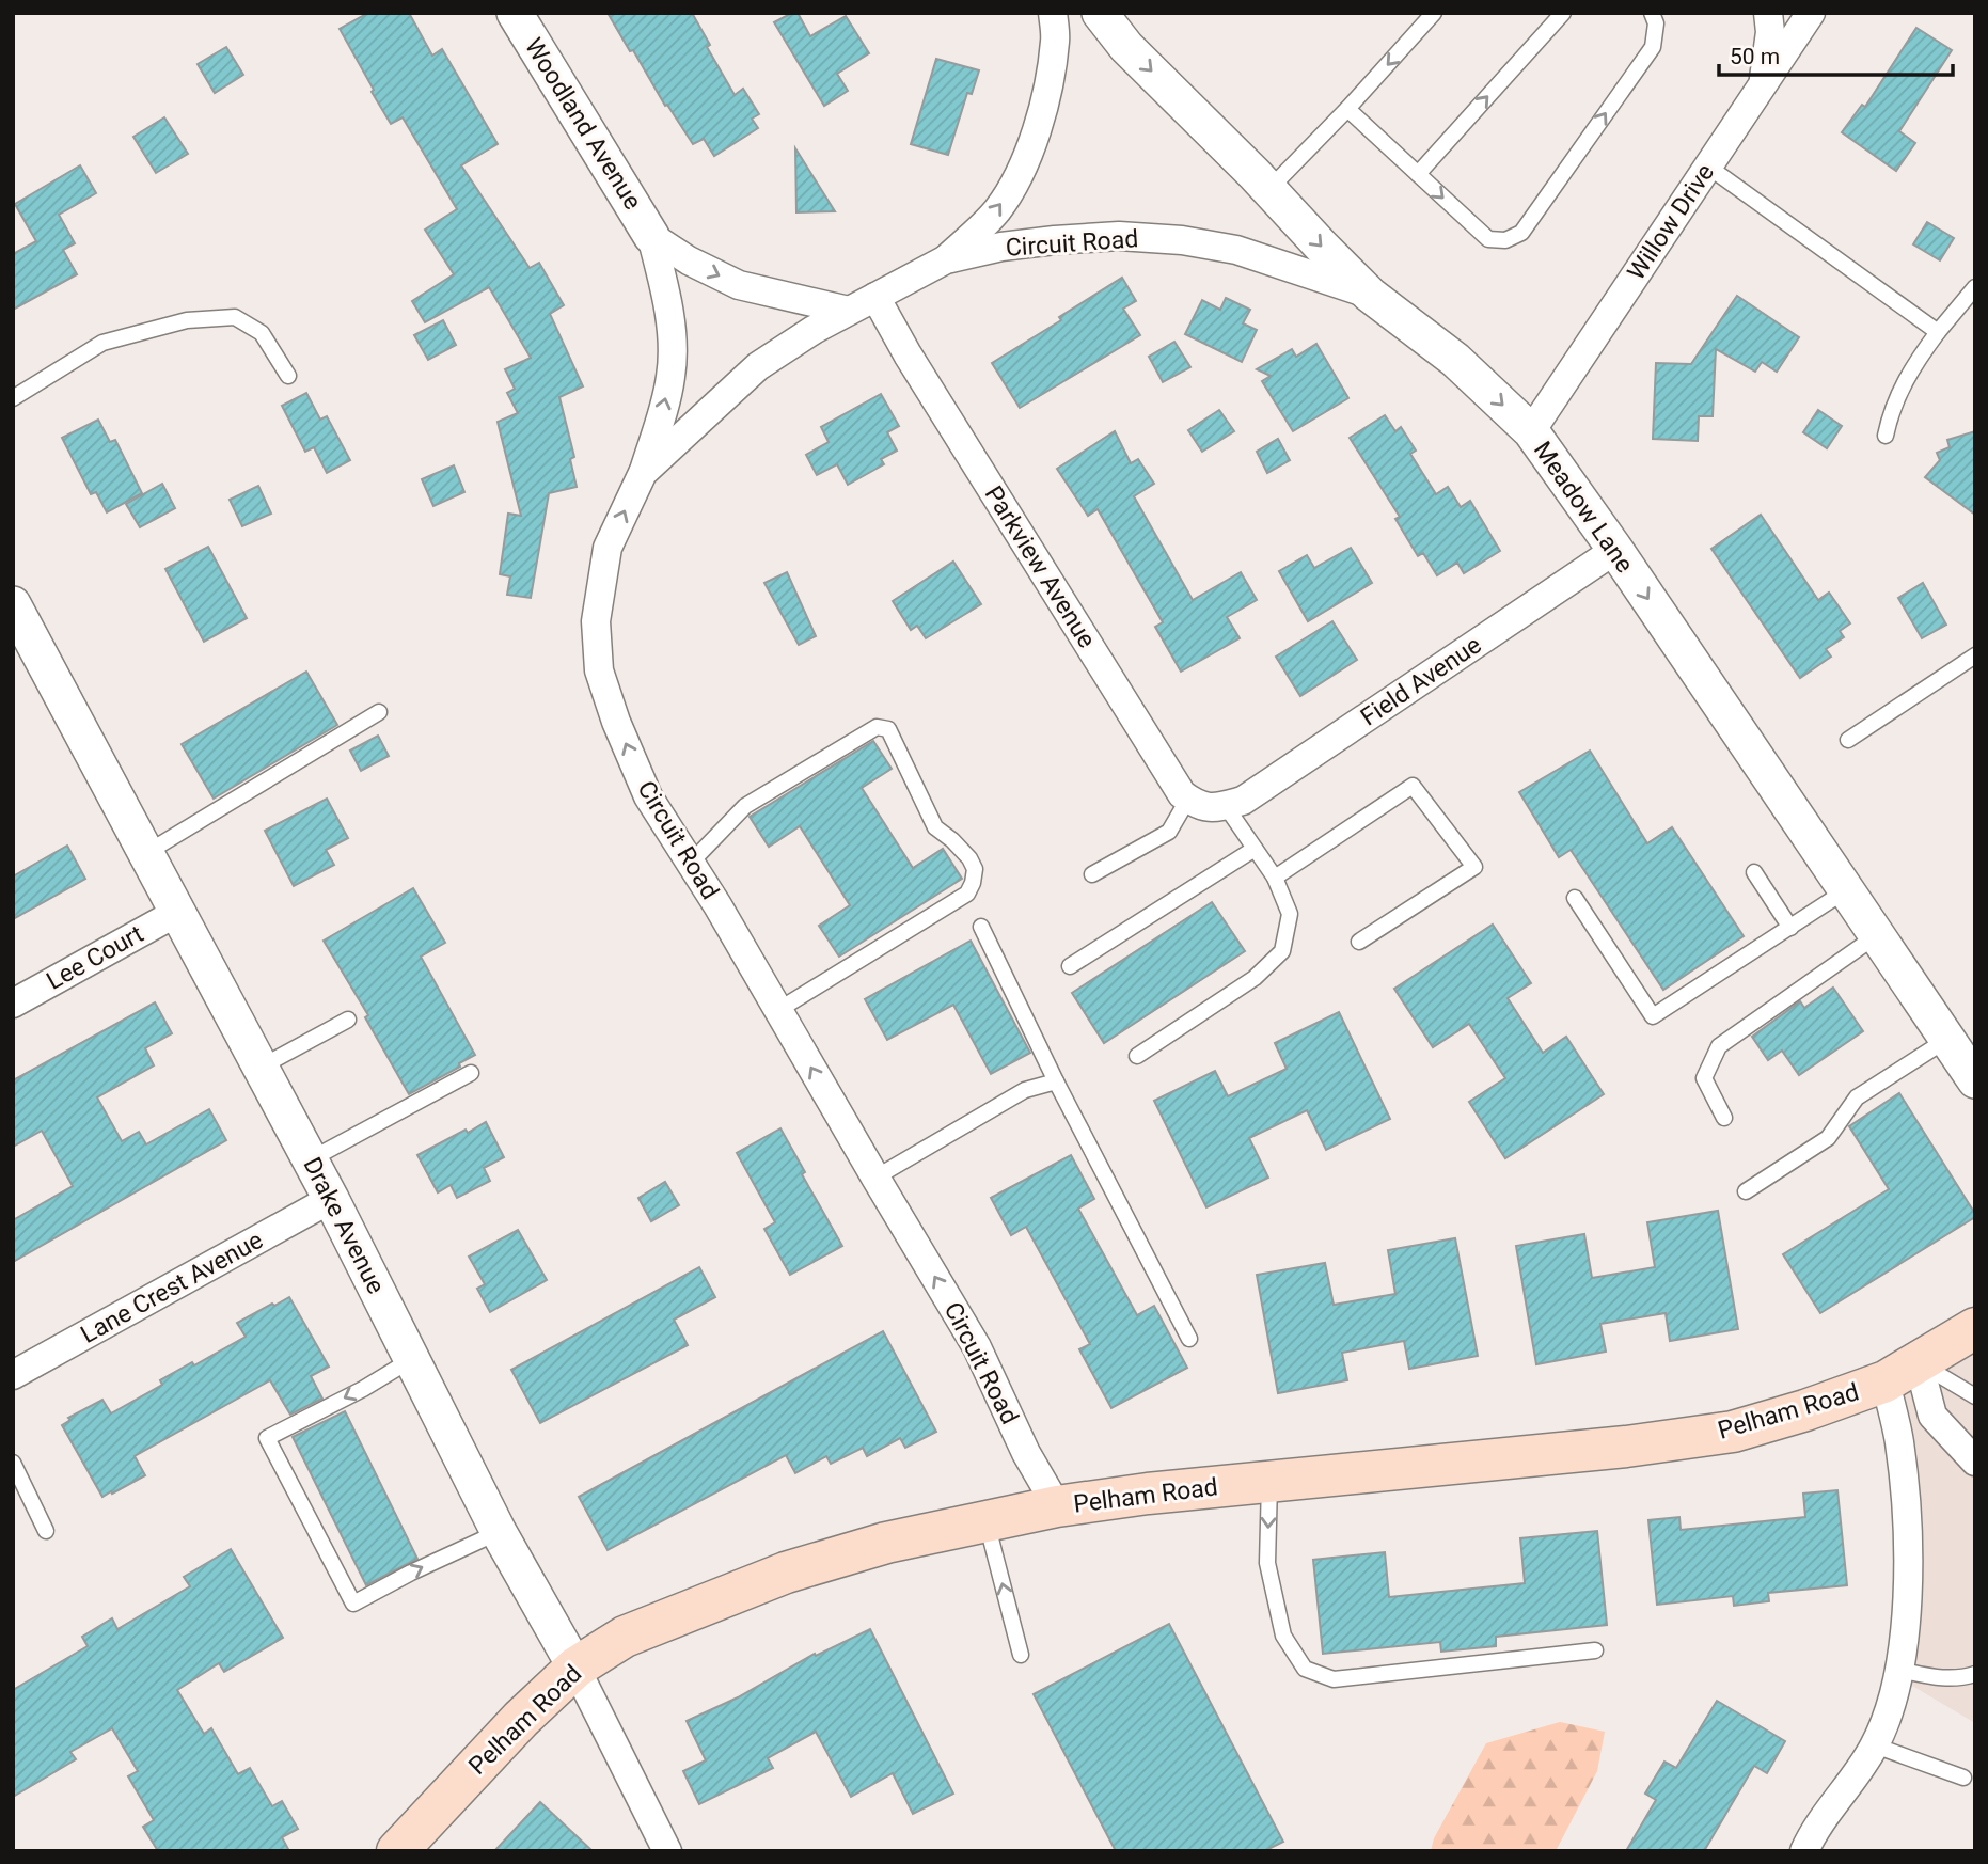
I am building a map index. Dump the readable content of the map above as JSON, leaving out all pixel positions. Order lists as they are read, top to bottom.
{
  "streets": {
    "main road": ["Pelham Road"],
    "street": [
      "Woodland Avenue",
      "Willow Drive",
      "Circuit Road",
      "Meadow Lane",
      "Parkview Avenue",
      "Field Avenue",
      "Lee Court",
      "Drake Avenue",
      "Lane Crest Avenue"
    ]
  },
  "crossings": [
    ["Woodland Avenue", "Circuit Road"],
    ["Willow Drive", "Meadow Lane"],
    ["Circuit Road", "Meadow Lane"],
    ["Circuit Road", "Parkview Avenue"],
    ["Circuit Road", "Pelham Road"],
    ["Meadow Lane", "Field Avenue"],
    ["Lee Court", "Drake Avenue"],
    ["Drake Avenue", "Lane Crest Avenue"],
    ["Drake Avenue", "Pelham Road"]
  ],
  "one_way": ["Circuit Road", "Meadow Lane"],
  "scale_bar": "50 m"
}
